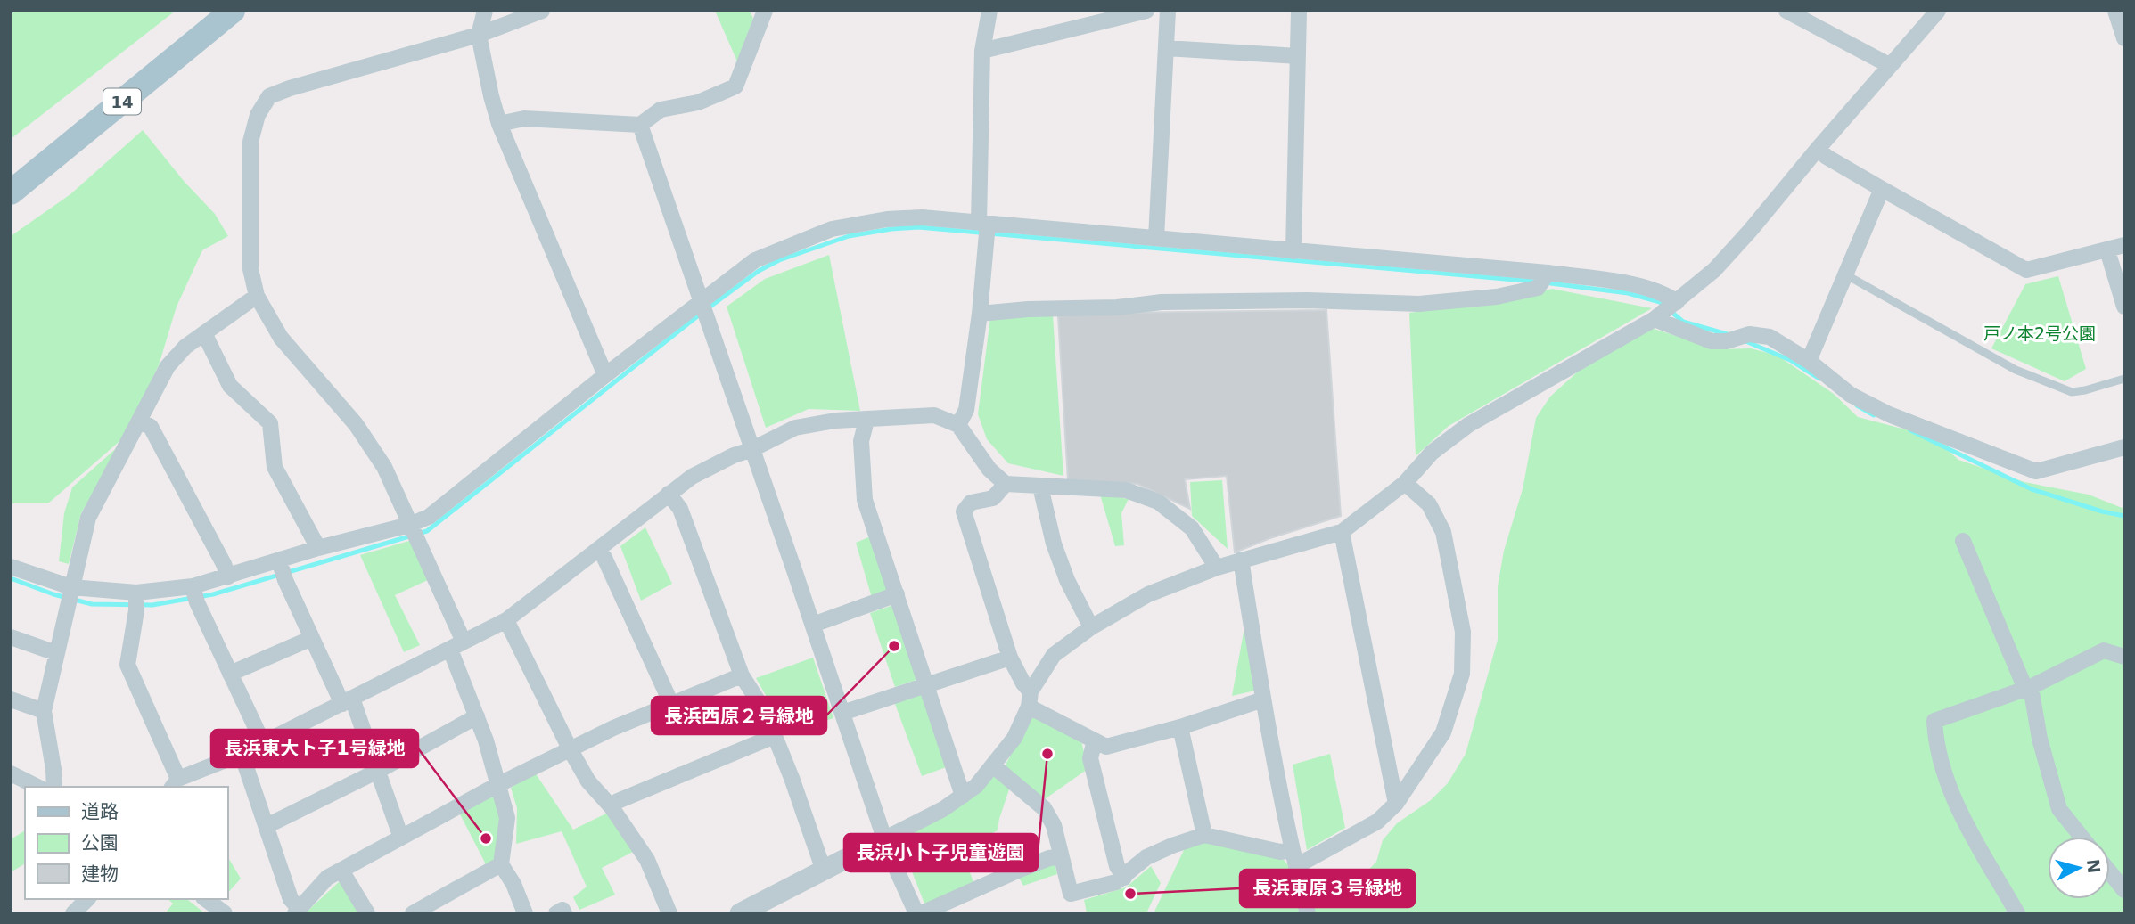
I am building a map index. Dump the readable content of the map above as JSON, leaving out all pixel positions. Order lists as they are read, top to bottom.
{
  "streets": {
    "main road": ["14"]
  },
  "parks": ["戸ノ本2号公園"],
  "places": [
    "長浜西原２号緑地",
    "長浜小卜子児童遊園",
    "長浜東大ト子1号緑地",
    "長浜東原３号緑地"
  ],
  "legend": ["道路", "公園", "建物"],
  "north": "right"
}
